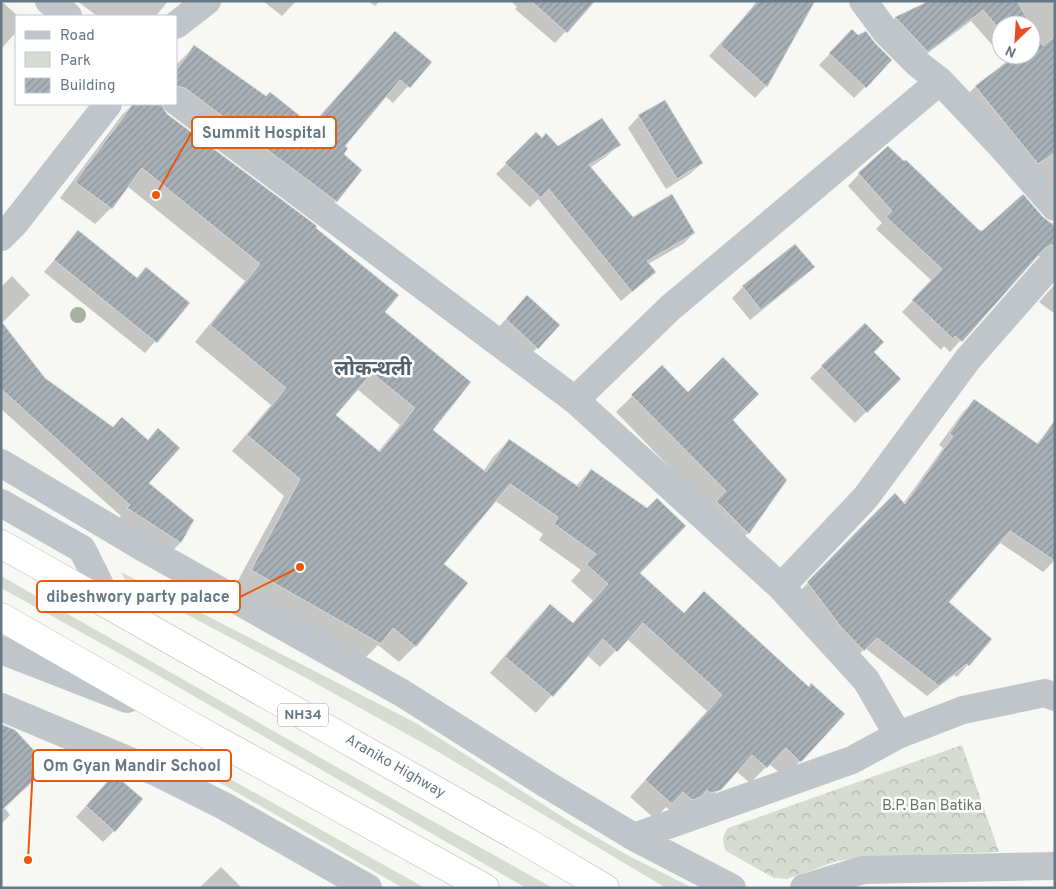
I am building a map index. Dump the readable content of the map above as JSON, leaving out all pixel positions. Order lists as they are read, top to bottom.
{
  "streets": {
    "highway": ["NH34", "Araniko Highway"]
  },
  "districts": ["लोकन्थली"],
  "parks": ["B.P. Ban Batika"],
  "places": ["Summit Hospital", "dibeshwory party palace", "Om Gyan Mandir School"],
  "legend": ["Road", "Park", "Building"],
  "north": "bottom left"
}
